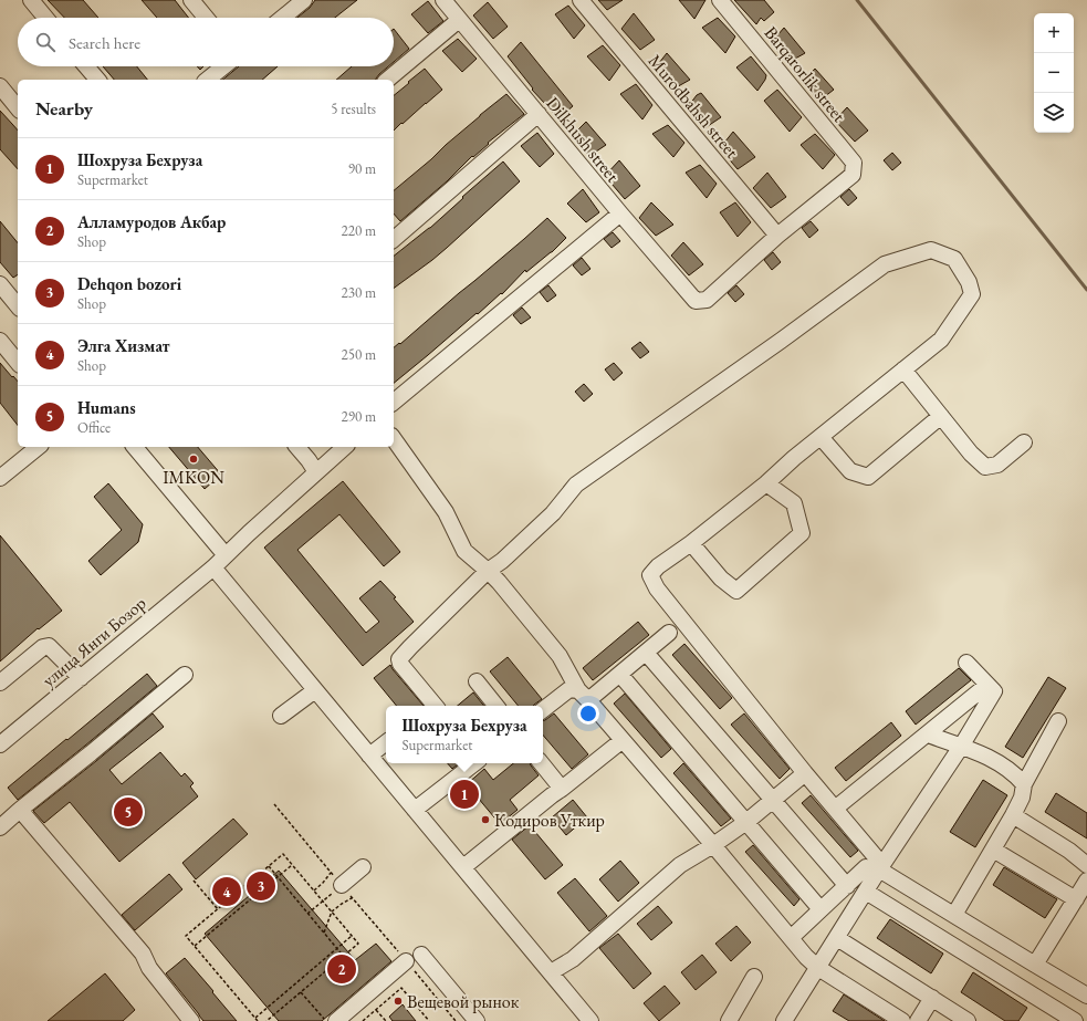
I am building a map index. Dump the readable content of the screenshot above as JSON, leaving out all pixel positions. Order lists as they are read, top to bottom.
{
  "streets": {
    "street": [
      "Barqarorlik street",
      "Murodbahsh street",
      "Dilkhush street",
      "улица Янги Бозор"
    ]
  },
  "crossings": [
    ["Barqarorlik street", "Murodbahsh street"],
    ["Barqarorlik street", "Dilkhush street"],
    ["Murodbahsh street", "Dilkhush street"]
  ],
  "places": ["IMKON", "Кодиров Уткир", "Вещевой рынок"],
  "page": {
    "map_buttons": ["+", "−"],
    "search": "Search here",
    "heading": ["Nearby", "5 results"],
    "list": [
      {
        "mark": "1",
        "name": "Шохруза Бехруза",
        "note": "Supermarket",
        "value": "90 m"
      },
      {
        "mark": "2",
        "name": "Алламуродов Акбар",
        "note": "Shop",
        "value": "220 m"
      },
      {
        "mark": "3",
        "name": "Dehqon bozori",
        "note": "Shop",
        "value": "230 m"
      },
      {
        "mark": "4",
        "name": "Элга Хизмат",
        "note": "Shop",
        "value": "250 m"
      },
      {
        "mark": "5",
        "name": "Humans",
        "note": "Office",
        "value": "290 m"
      }
    ],
    "popup": ["Шохруза Бехруза", "Supermarket"],
    "pins": [
      "1",
      "5",
      "3",
      "4",
      "2"
    ]
  }
}
